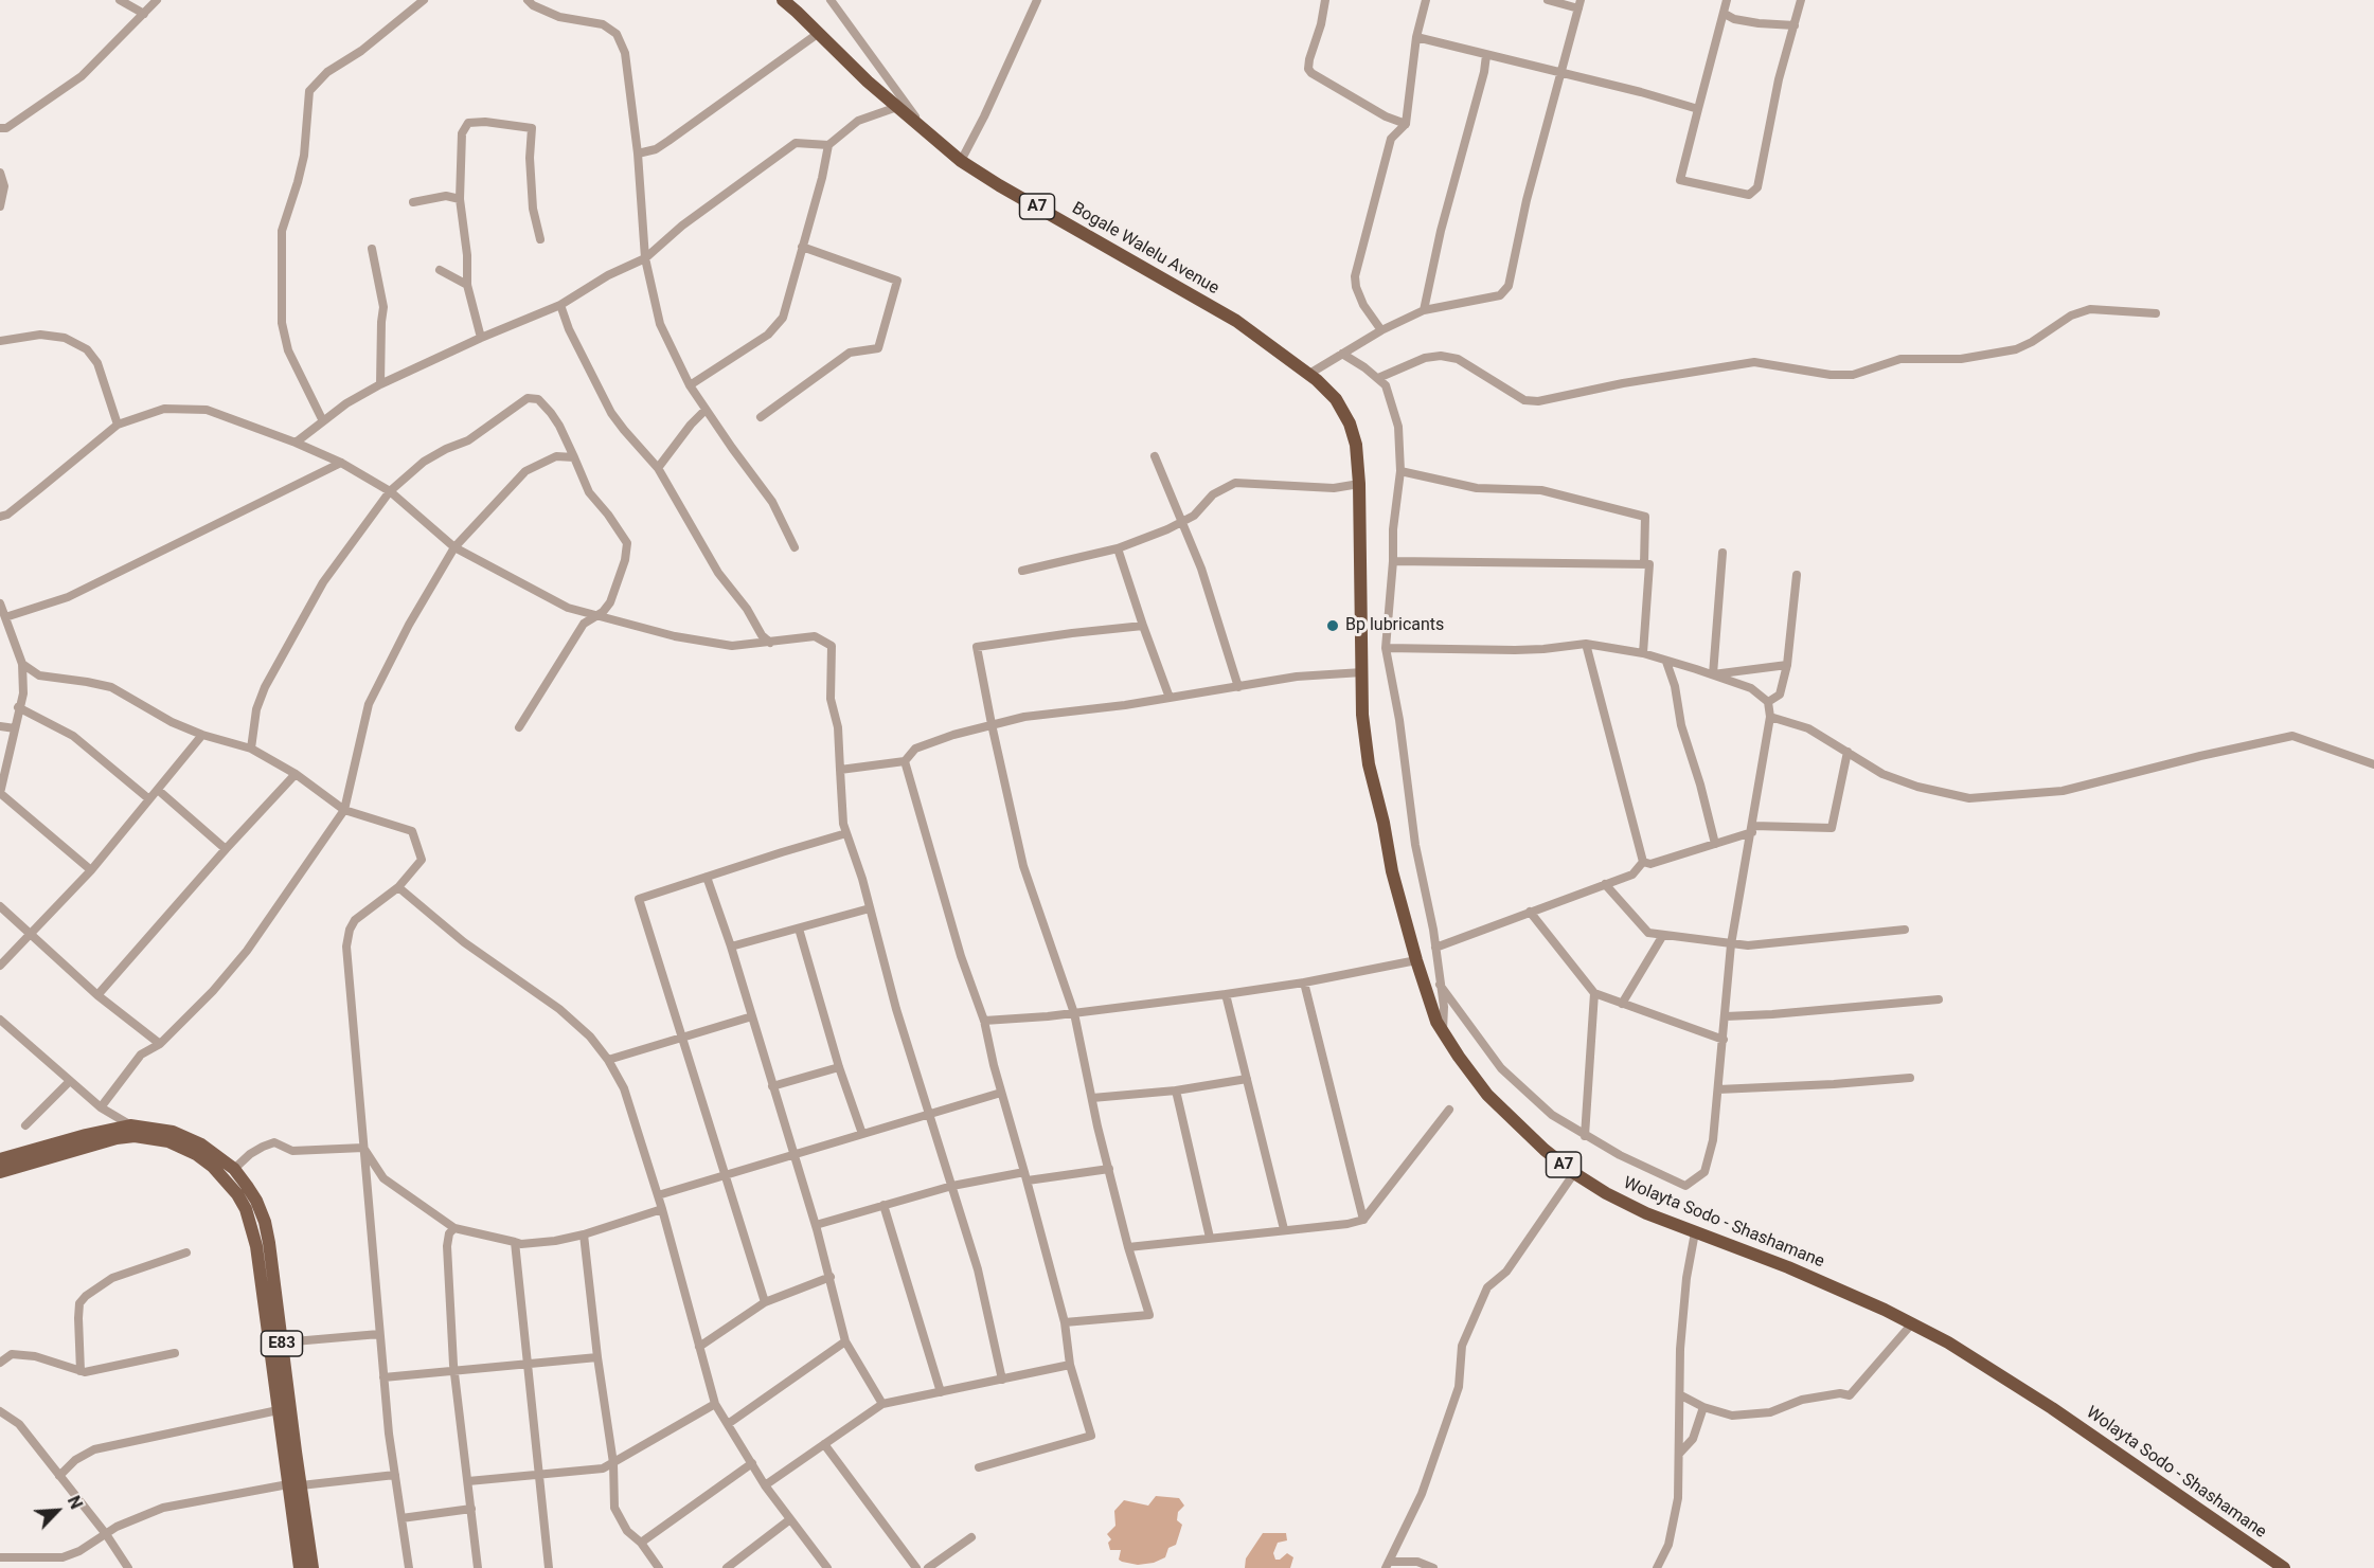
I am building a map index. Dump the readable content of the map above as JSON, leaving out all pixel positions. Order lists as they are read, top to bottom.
{
  "streets": {
    "highway": ["A7", "Bogale Walelu Avenue", "Wolayta Sodo - Shashamane"],
    "main road": ["E83"]
  },
  "crossings": [
    ["Bogale Walelu Avenue", "Wolayta Sodo - Shashamane"]
  ],
  "places": ["Bp lubricants"],
  "north": "top right"
}
